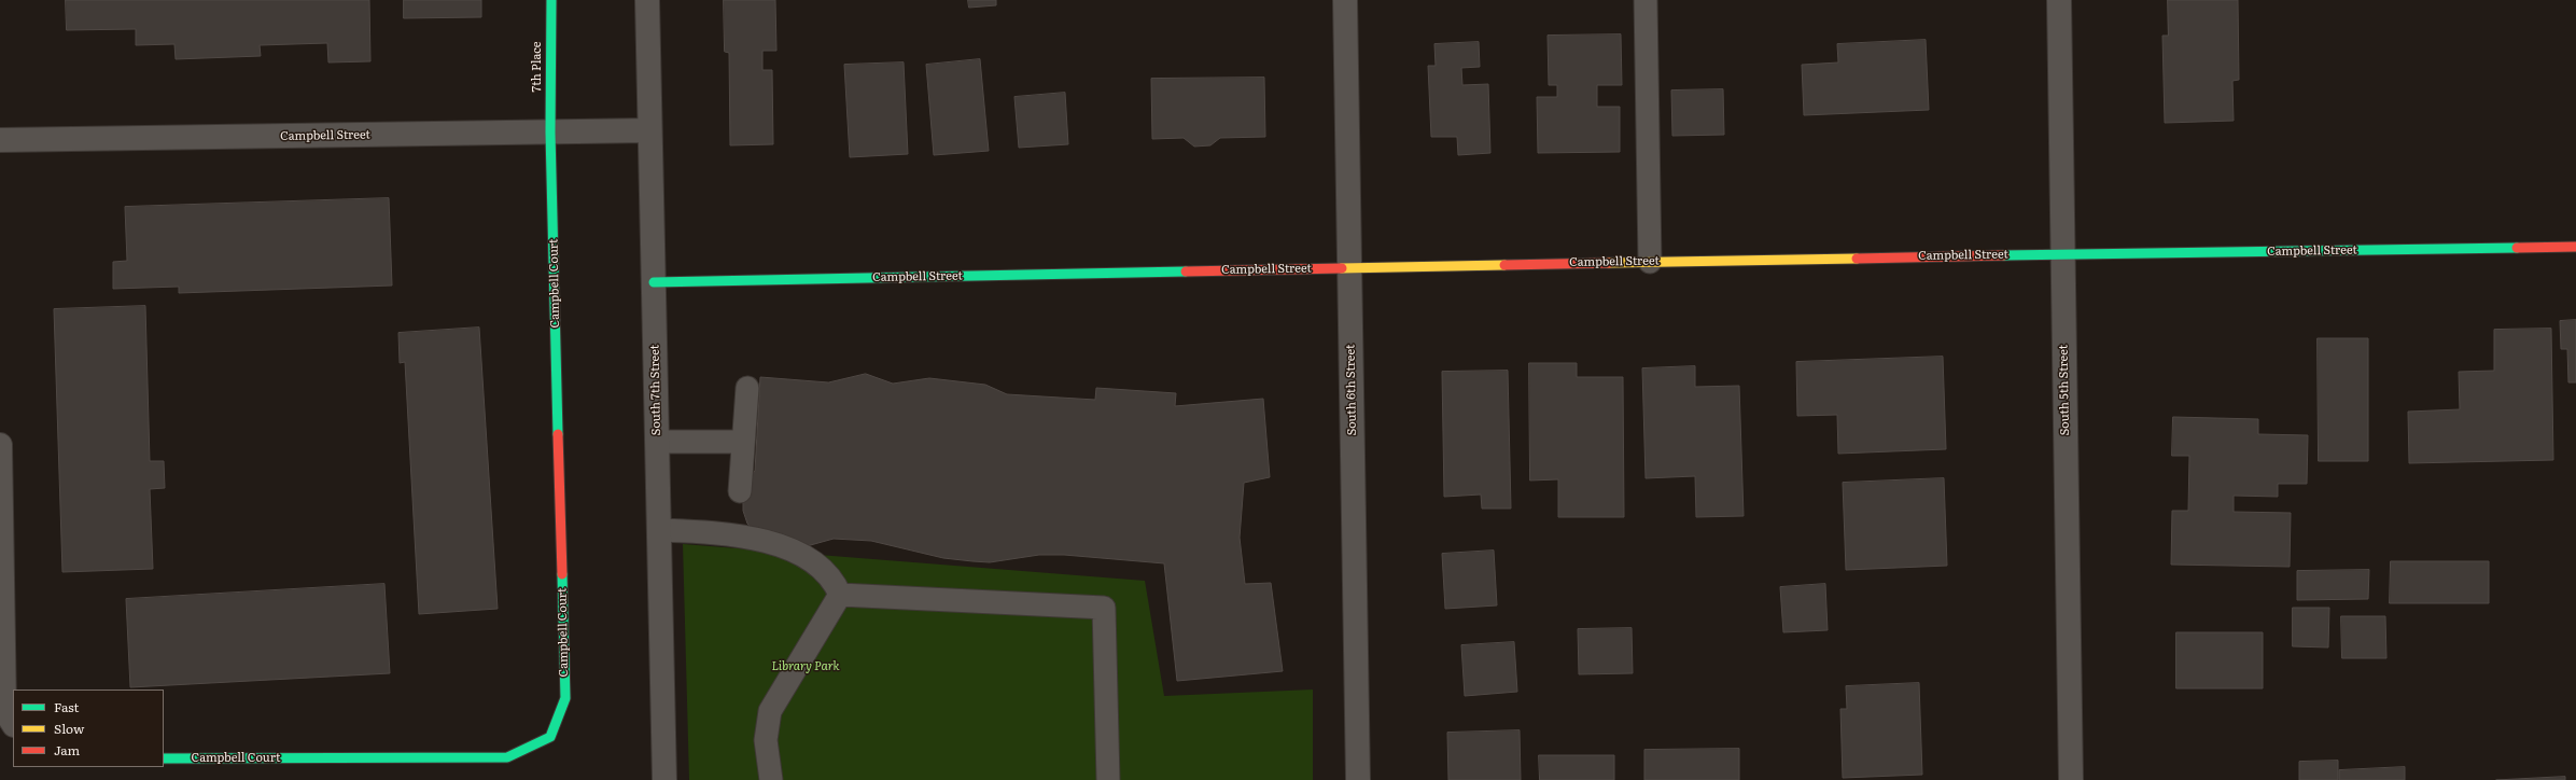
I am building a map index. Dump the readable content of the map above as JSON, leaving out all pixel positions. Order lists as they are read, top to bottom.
{
  "streets": {
    "street": [
      "7th Place",
      "Campbell Street",
      "Campbell Court",
      "South 7th Street",
      "South 6th Street",
      "South 5th Street"
    ]
  },
  "crossings": [
    ["7th Place", "Campbell Street"],
    ["7th Place", "Campbell Court"],
    ["Campbell Street", "Campbell Court"],
    ["Campbell Street", "South 7th Street"],
    ["Campbell Street", "South 6th Street"],
    ["Campbell Street", "South 5th Street"]
  ],
  "parks": ["Library Park"],
  "legend": ["Fast", "Slow", "Jam"]
}
